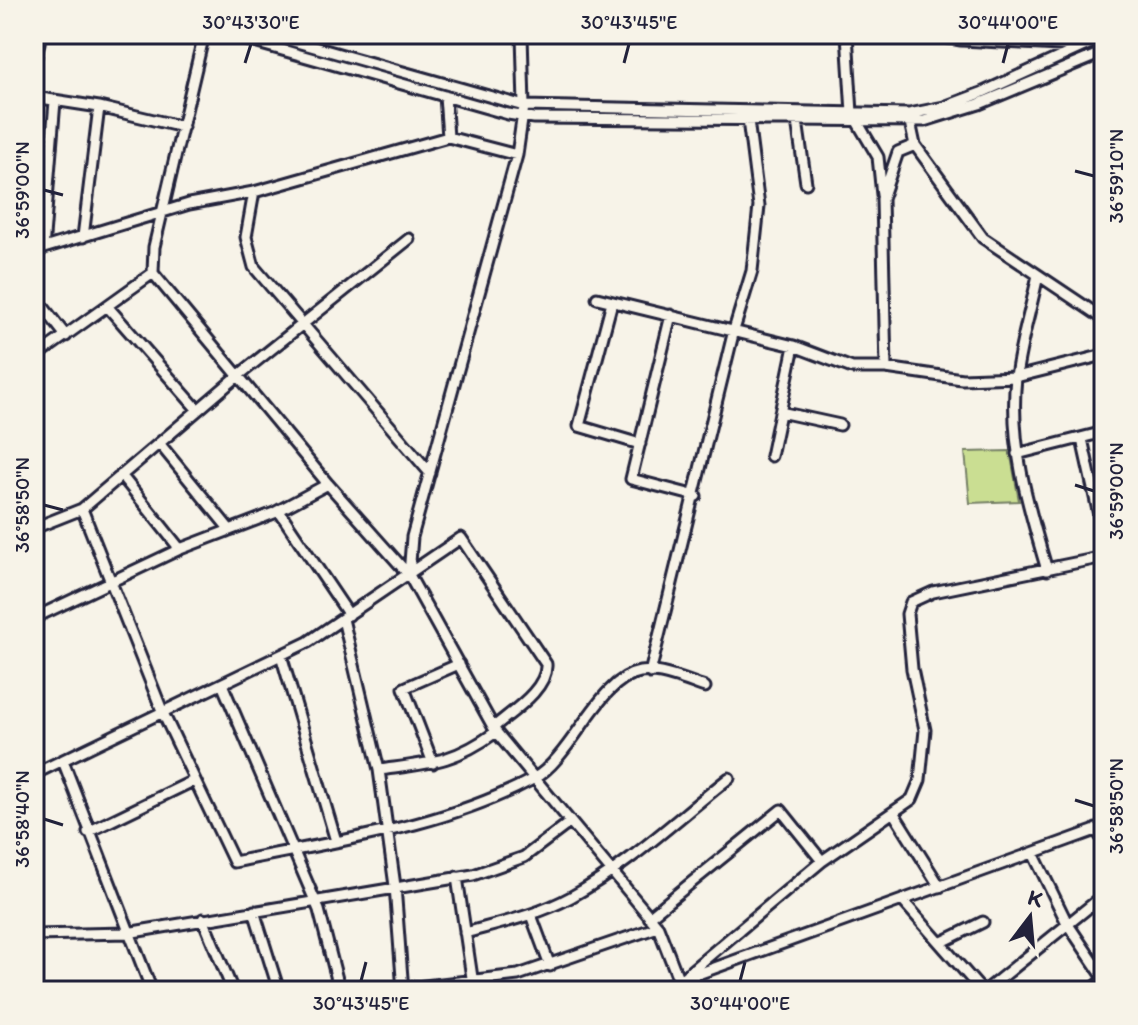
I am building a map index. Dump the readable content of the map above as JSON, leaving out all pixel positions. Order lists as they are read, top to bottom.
{
  "north": "top",
  "coordinates": [
    "30°43'30\"E",
    "30°43'45\"E",
    "30°44'00\"E",
    "36°59'10\"N",
    "36°59'00\"N",
    "36°58'50\"N",
    "36°58'40\"N"
  ]
}
